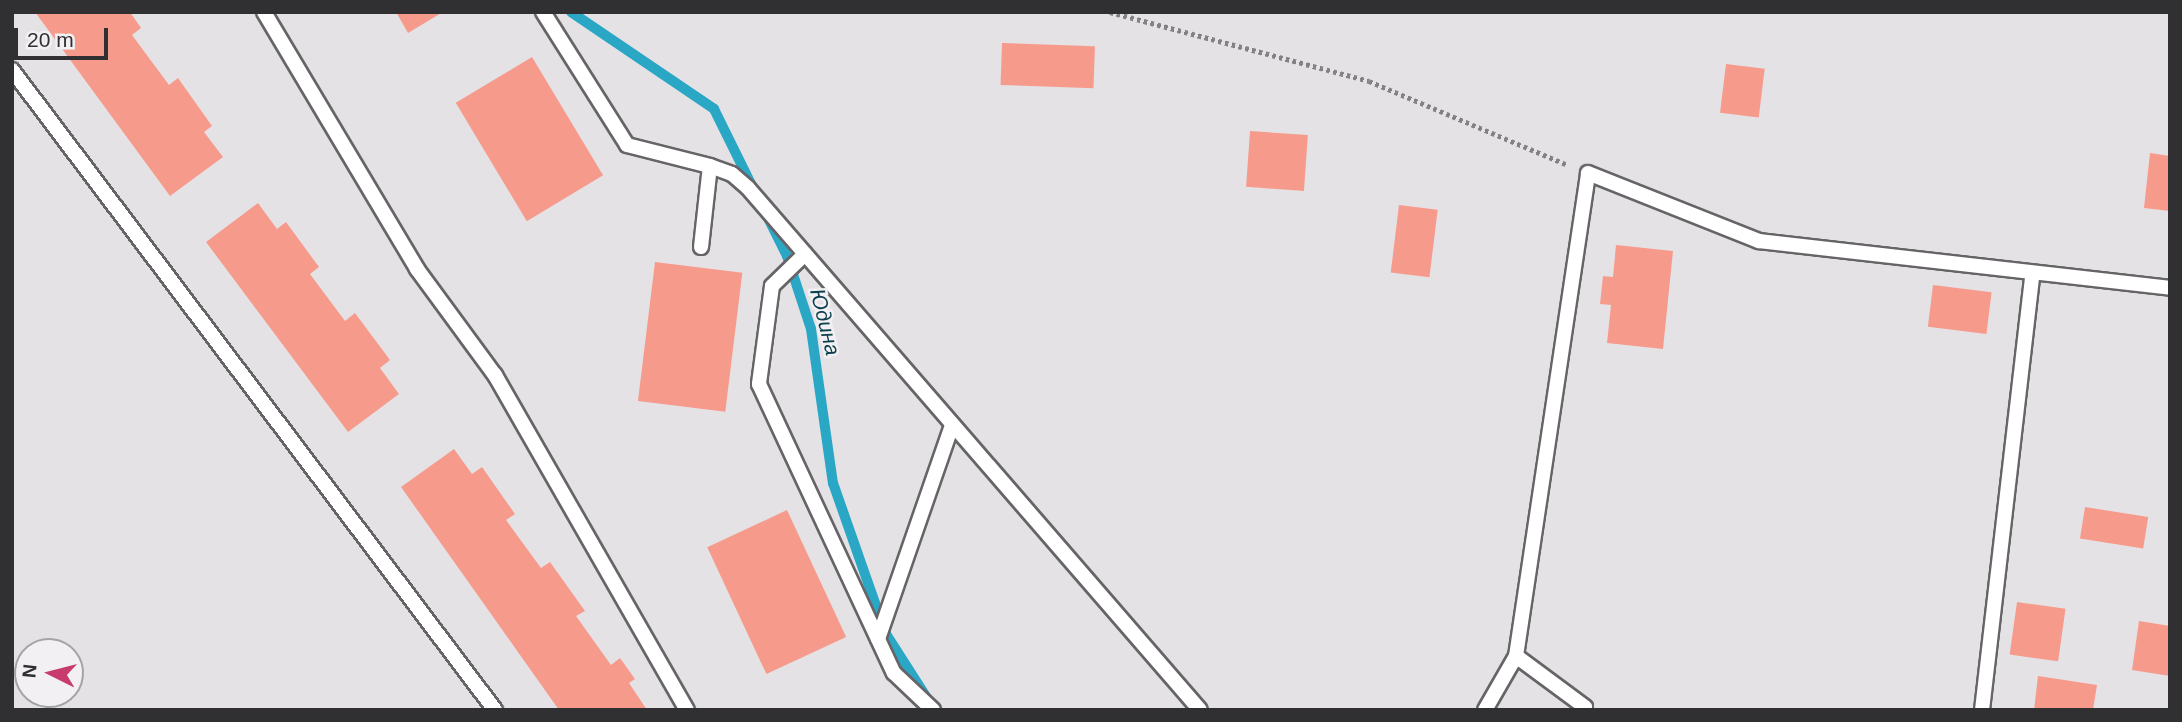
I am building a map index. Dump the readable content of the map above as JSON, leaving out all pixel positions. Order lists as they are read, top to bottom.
{
  "water": ["Юдина"],
  "scale_bar": "20 m",
  "north": "left"
}
